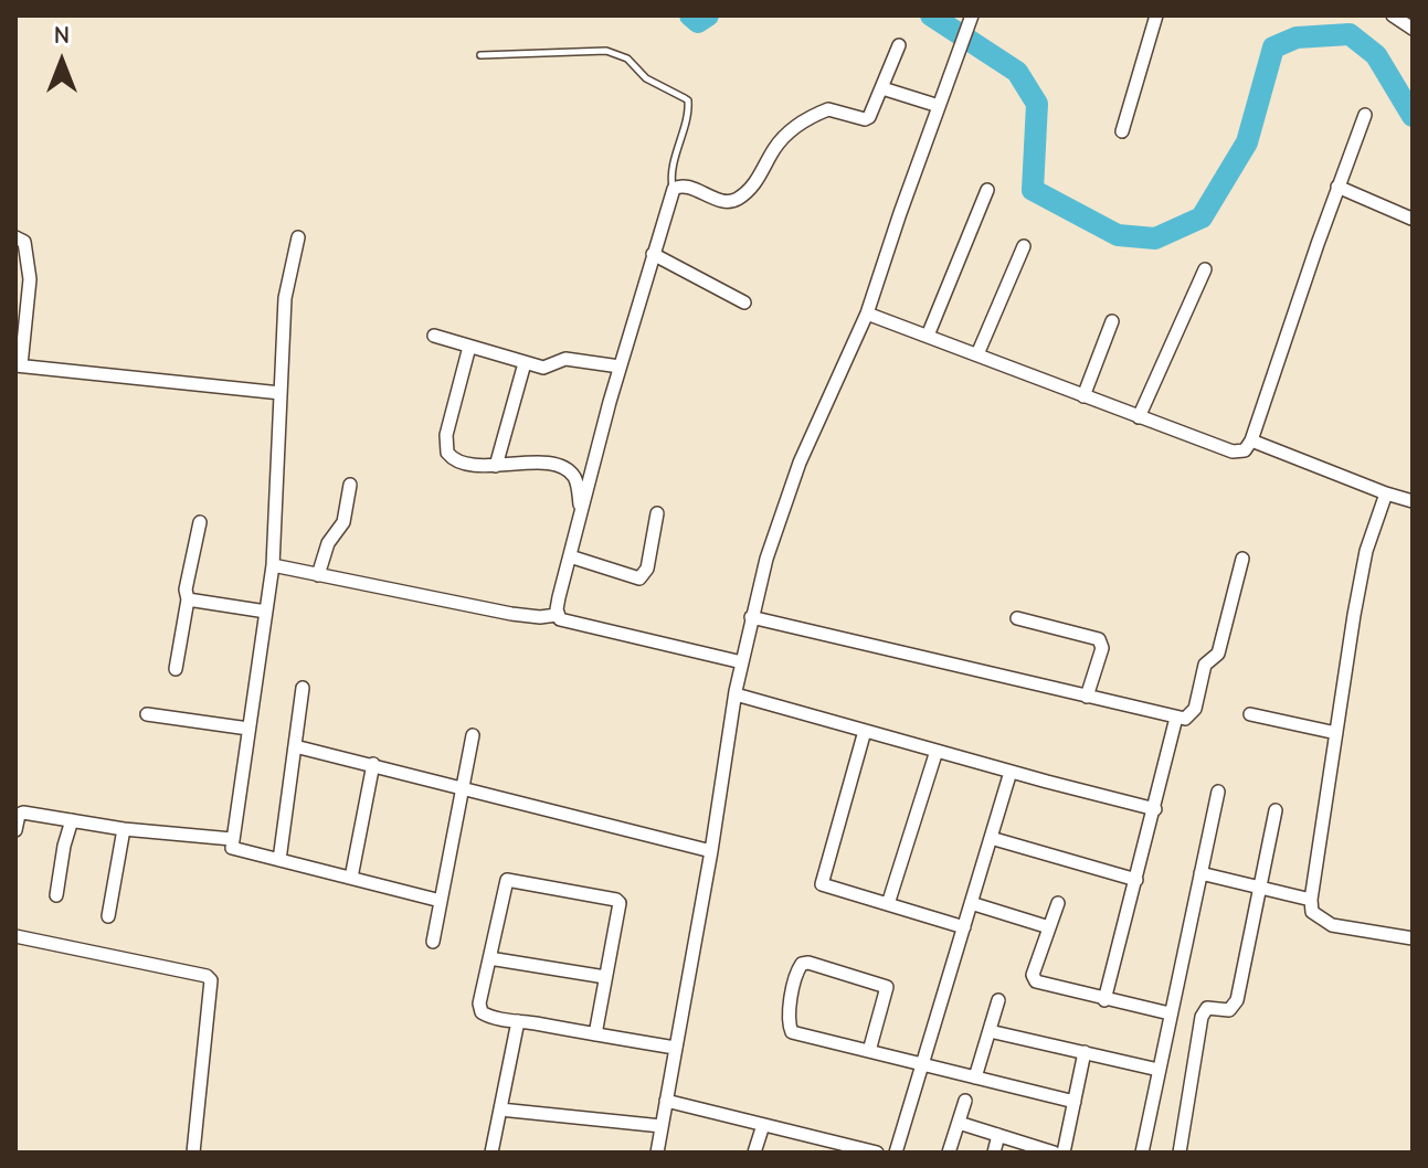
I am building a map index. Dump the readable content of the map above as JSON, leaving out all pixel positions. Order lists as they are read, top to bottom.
{
  "north": "top"
}
